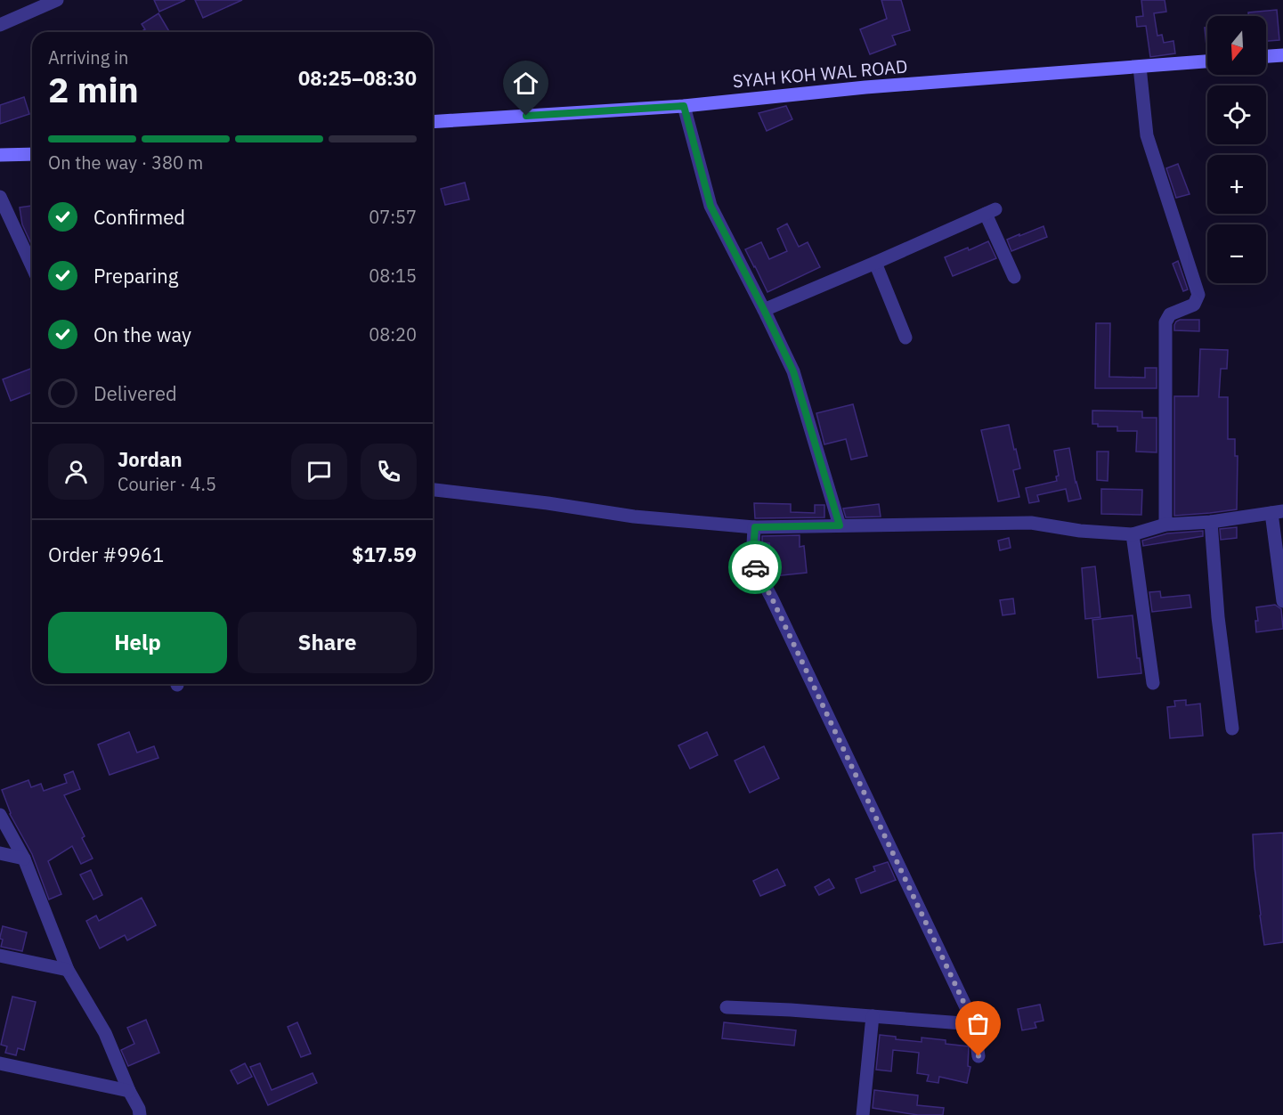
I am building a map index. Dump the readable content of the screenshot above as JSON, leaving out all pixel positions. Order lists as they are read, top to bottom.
{
  "streets": {
    "street": ["SYAH KOH WAL ROAD"]
  },
  "north": "bottom",
  "page": {
    "map_buttons": ["+", "−"],
    "heading": ["2 min", "Arriving in", "08:25–08:30"],
    "panel": [
      "Jordan",
      "Courier · 4.5",
      "Order #9961",
      "$17.59"
    ],
    "bar": "On the way · 380 m",
    "list": [
      ["Confirmed", "07:57"],
      ["Preparing", "08:15"],
      ["On the way", "08:20"],
      "Delivered"
    ],
    "buttons": ["Help", "Share"]
  }
}
